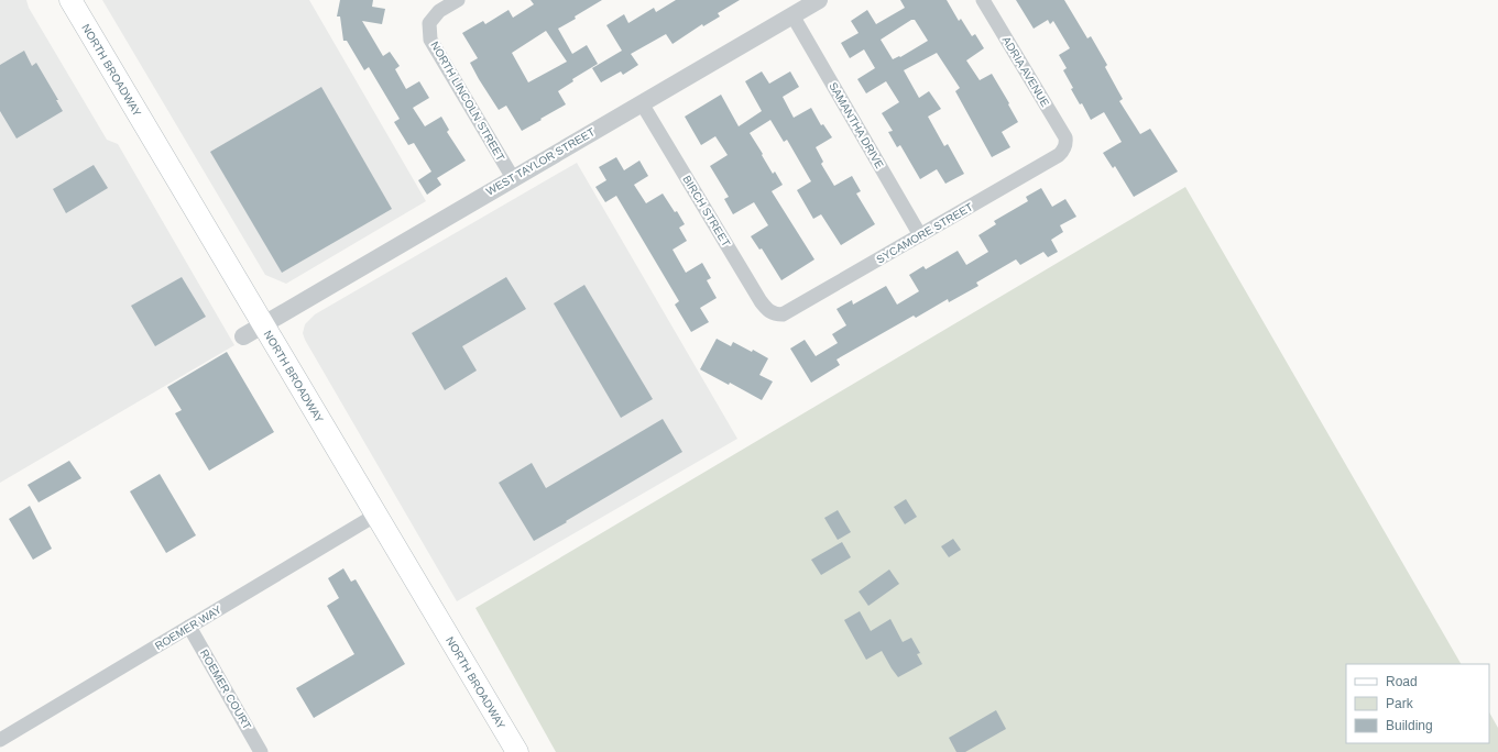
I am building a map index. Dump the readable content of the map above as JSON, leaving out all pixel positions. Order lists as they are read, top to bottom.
{
  "streets": {
    "main road": ["NORTH BROADWAY"],
    "street": [
      "ADRIA AVENUE",
      "NORTH LINCOLN STREET",
      "SAMANTHA DRIVE",
      "WEST TAYLOR STREET",
      "BIRCH STREET",
      "SYCAMORE STREET",
      "ROEMER WAY",
      "ROEMER COURT"
    ]
  },
  "crossings": [
    ["NORTH BROADWAY", "WEST TAYLOR STREET"],
    ["NORTH BROADWAY", "ROEMER WAY"],
    ["ADRIA AVENUE", "SYCAMORE STREET"],
    ["NORTH LINCOLN STREET", "WEST TAYLOR STREET"],
    ["SAMANTHA DRIVE", "WEST TAYLOR STREET"],
    ["SAMANTHA DRIVE", "SYCAMORE STREET"],
    ["WEST TAYLOR STREET", "BIRCH STREET"],
    ["BIRCH STREET", "SYCAMORE STREET"],
    ["ROEMER WAY", "ROEMER COURT"]
  ],
  "legend": ["Road", "Park", "Building"]
}
